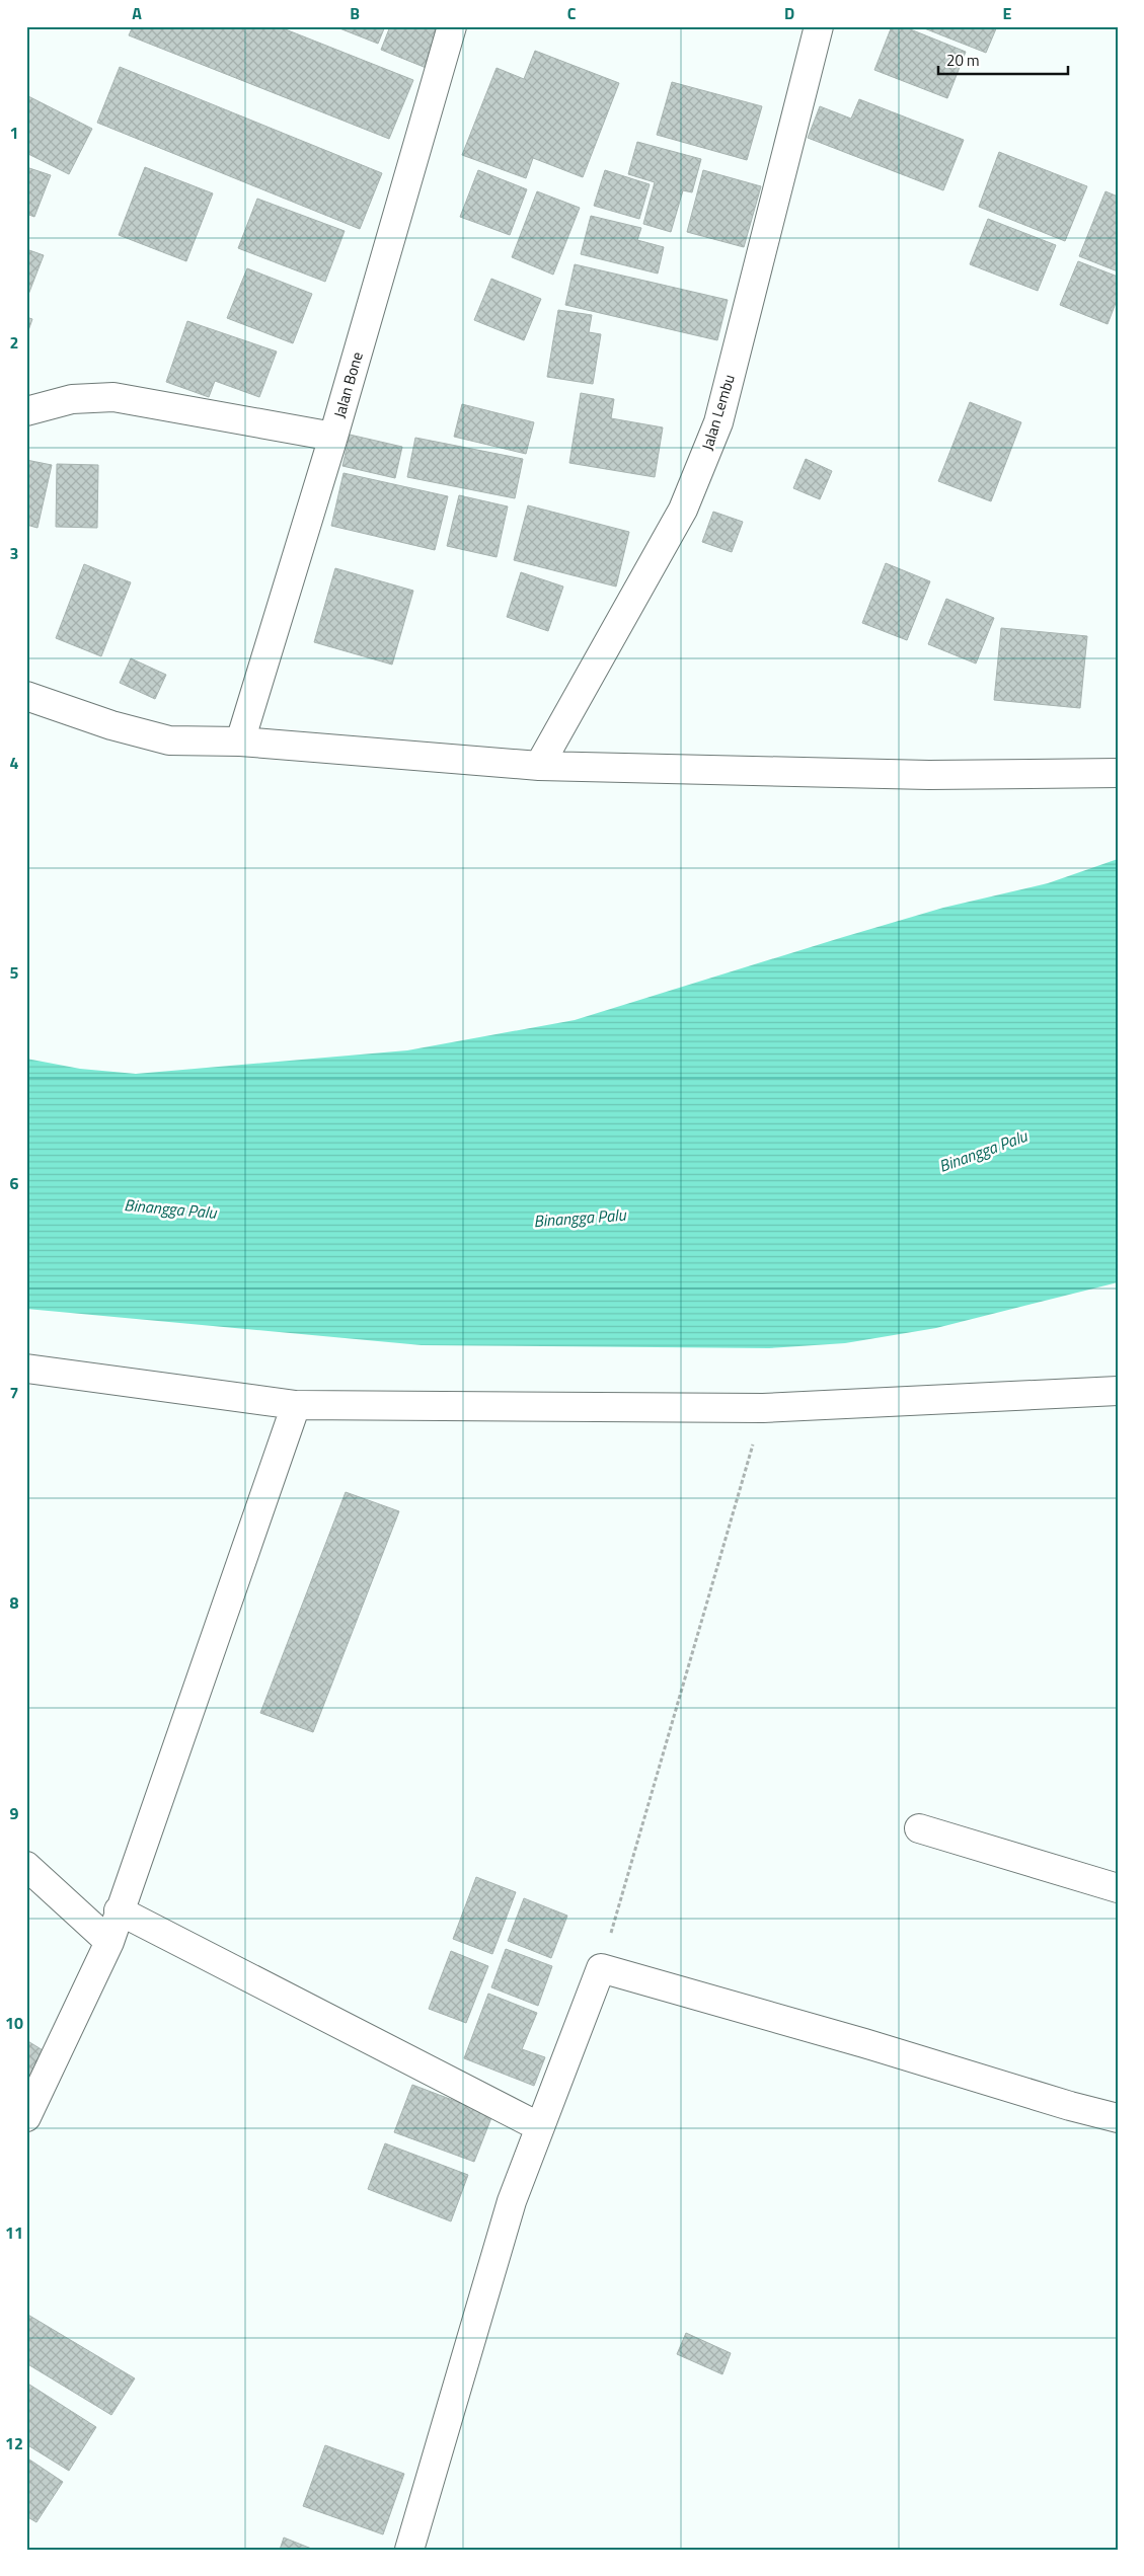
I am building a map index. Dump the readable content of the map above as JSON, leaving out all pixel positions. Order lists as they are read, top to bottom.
{
  "streets": {
    "street": ["Jalan Bone", "Jalan Lembu"]
  },
  "water": ["Binangga Palu"],
  "scale_bar": "20 m",
  "grid": {
    "columns": [
      "A",
      "B",
      "C",
      "D",
      "E"
    ],
    "rows": [
      "1",
      "2",
      "3",
      "4",
      "5",
      "6",
      "7",
      "8",
      "9",
      "10",
      "11",
      "12"
    ]
  }
}
